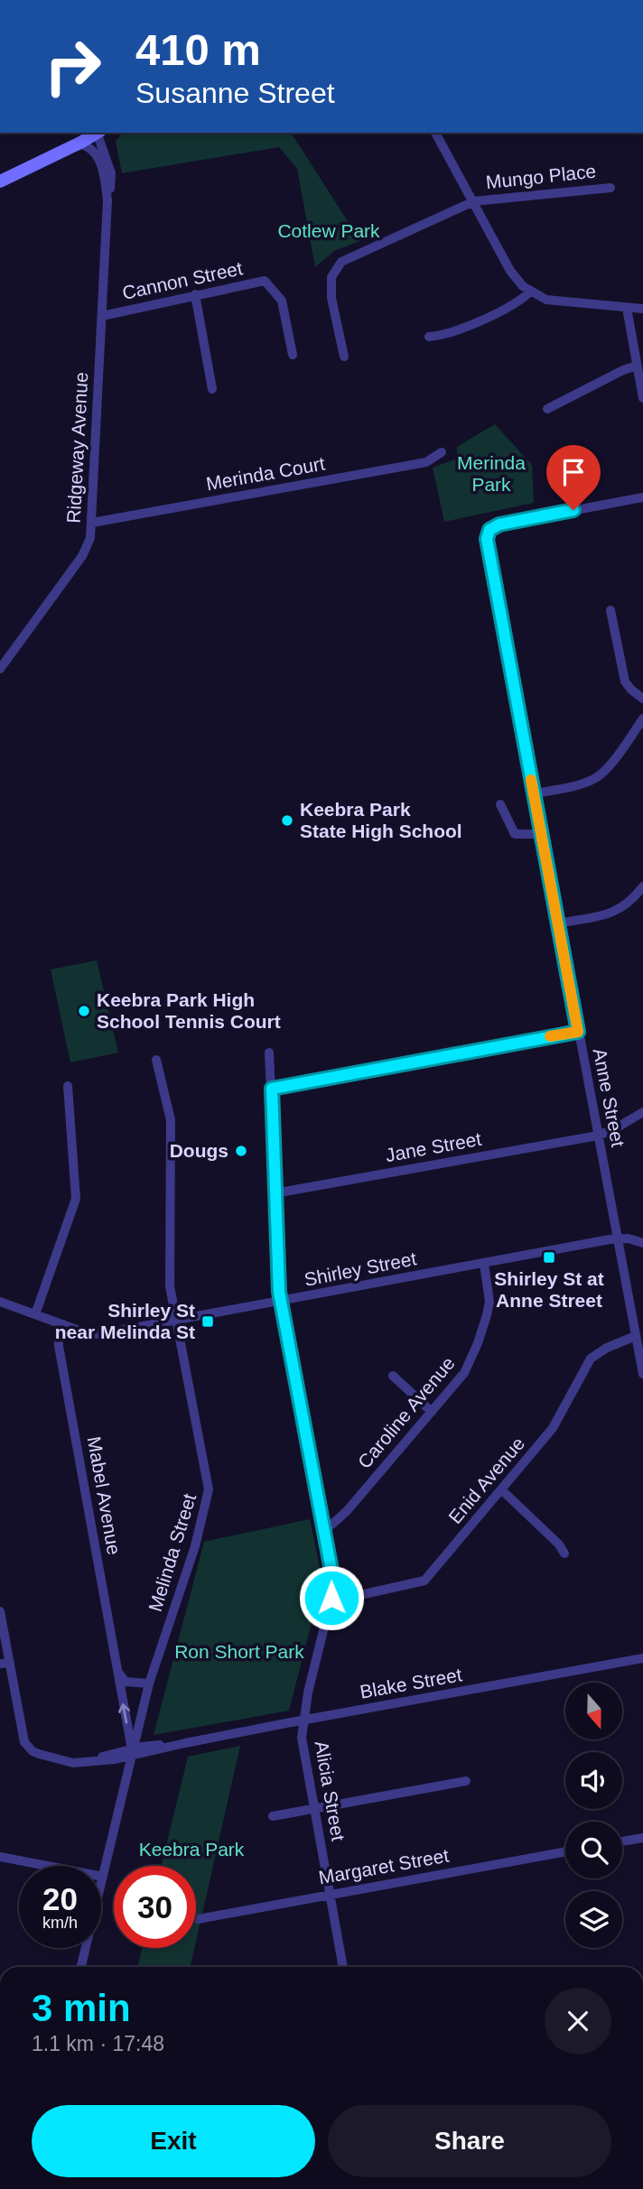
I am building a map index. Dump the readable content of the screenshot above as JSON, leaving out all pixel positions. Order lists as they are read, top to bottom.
{
  "streets": {
    "street": [
      "Mungo Place",
      "Cannon Street",
      "Ridgeway Avenue",
      "Merinda Court",
      "Anne Street",
      "Jane Street",
      "Shirley Street",
      "Caroline Avenue",
      "Enid Avenue",
      "Mabel Avenue",
      "Melinda Street",
      "Blake Street",
      "Alicia Street",
      "Margaret Street"
    ]
  },
  "crossings": [
    ["Cannon Street", "Ridgeway Avenue"],
    ["Ridgeway Avenue", "Merinda Court"],
    ["Anne Street", "Jane Street"],
    ["Anne Street", "Shirley Street"],
    ["Anne Street", "Enid Avenue"],
    ["Jane Street", "Alicia Street"],
    ["Shirley Street", "Caroline Avenue"],
    ["Shirley Street", "Mabel Avenue"],
    ["Shirley Street", "Melinda Street"],
    ["Shirley Street", "Alicia Street"],
    ["Caroline Avenue", "Alicia Street"],
    ["Enid Avenue", "Alicia Street"],
    ["Mabel Avenue", "Melinda Street"],
    ["Mabel Avenue", "Blake Street"],
    ["Melinda Street", "Blake Street"],
    ["Blake Street", "Alicia Street"],
    ["Alicia Street", "Margaret Street"]
  ],
  "parks": [
    "Cotlew Park",
    "Merinda Park",
    "Ron Short Park",
    "Keebra Park"
  ],
  "places": {
    "other": ["Keebra Park State High School", "Keebra Park High School Tennis Court", "Dougs"],
    "transit": ["Shirley St at Anne Street", "Shirley St near Melinda St"]
  },
  "north": "bottom",
  "page": {
    "turn": ["410 m", "Susanne Street"],
    "speed": "20 km/h",
    "limit": "30",
    "heading": ["3 min", "1.1 km · 17:48"],
    "buttons": ["Exit", "Share"]
  }
}
